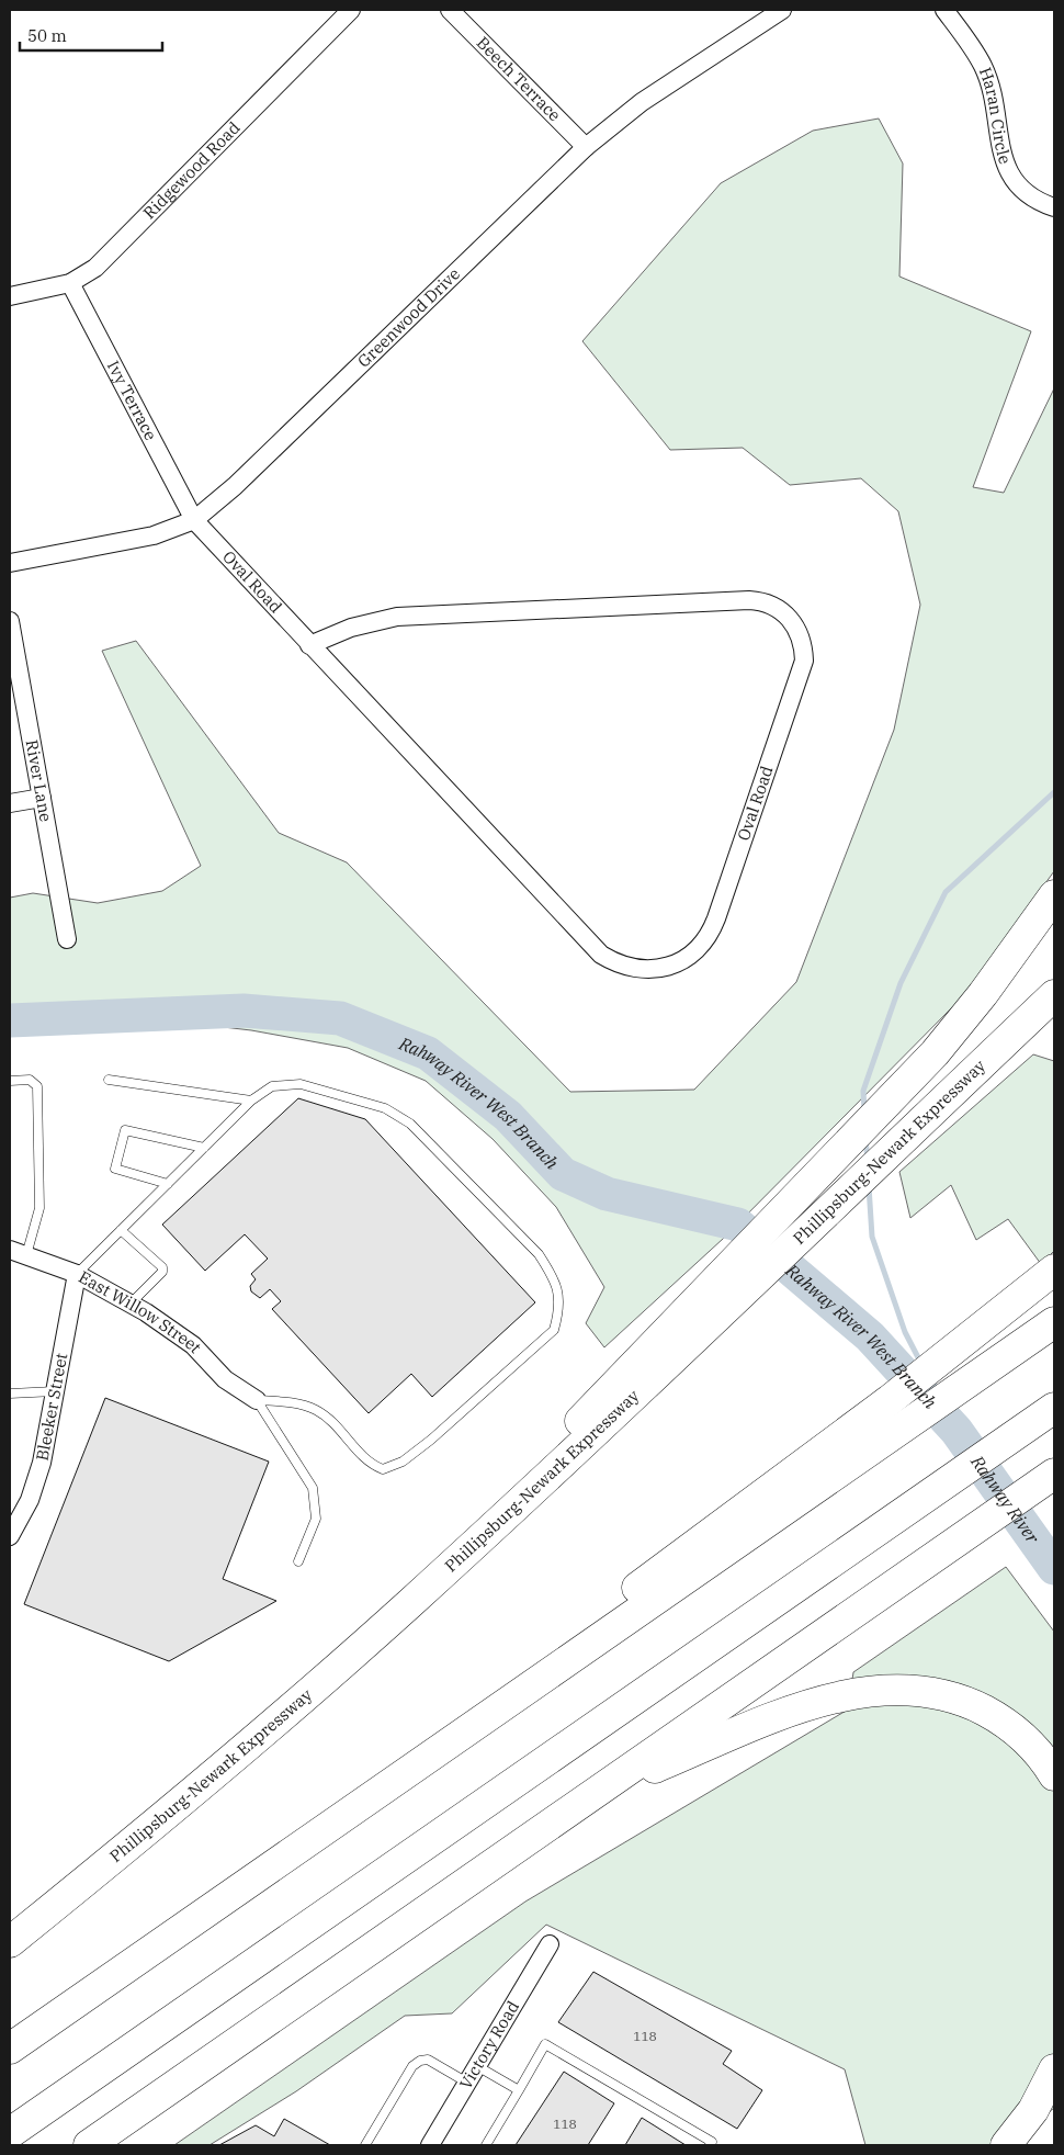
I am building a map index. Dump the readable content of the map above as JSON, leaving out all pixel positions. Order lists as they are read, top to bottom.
{
  "streets": {
    "highway": ["Phillipsburg-Newark Expressway"],
    "street": [
      "Beech Terrace",
      "Haran Circle",
      "Ridgewood Road",
      "Greenwood Drive",
      "Ivy Terrace",
      "Oval Road",
      "River Lane",
      "East Willow Street",
      "Bleeker Street",
      "Victory Road"
    ]
  },
  "crossings": [
    ["Beech Terrace", "Greenwood Drive"],
    ["Ridgewood Road", "Ivy Terrace"],
    ["Greenwood Drive", "Ivy Terrace"],
    ["Greenwood Drive", "Oval Road"],
    ["Ivy Terrace", "Oval Road"],
    ["East Willow Street", "Bleeker Street"]
  ],
  "water": ["Rahway River West Branch", "Rahway River"],
  "house_numbers": ["118", "118"],
  "scale_bar": "50 m"
}
